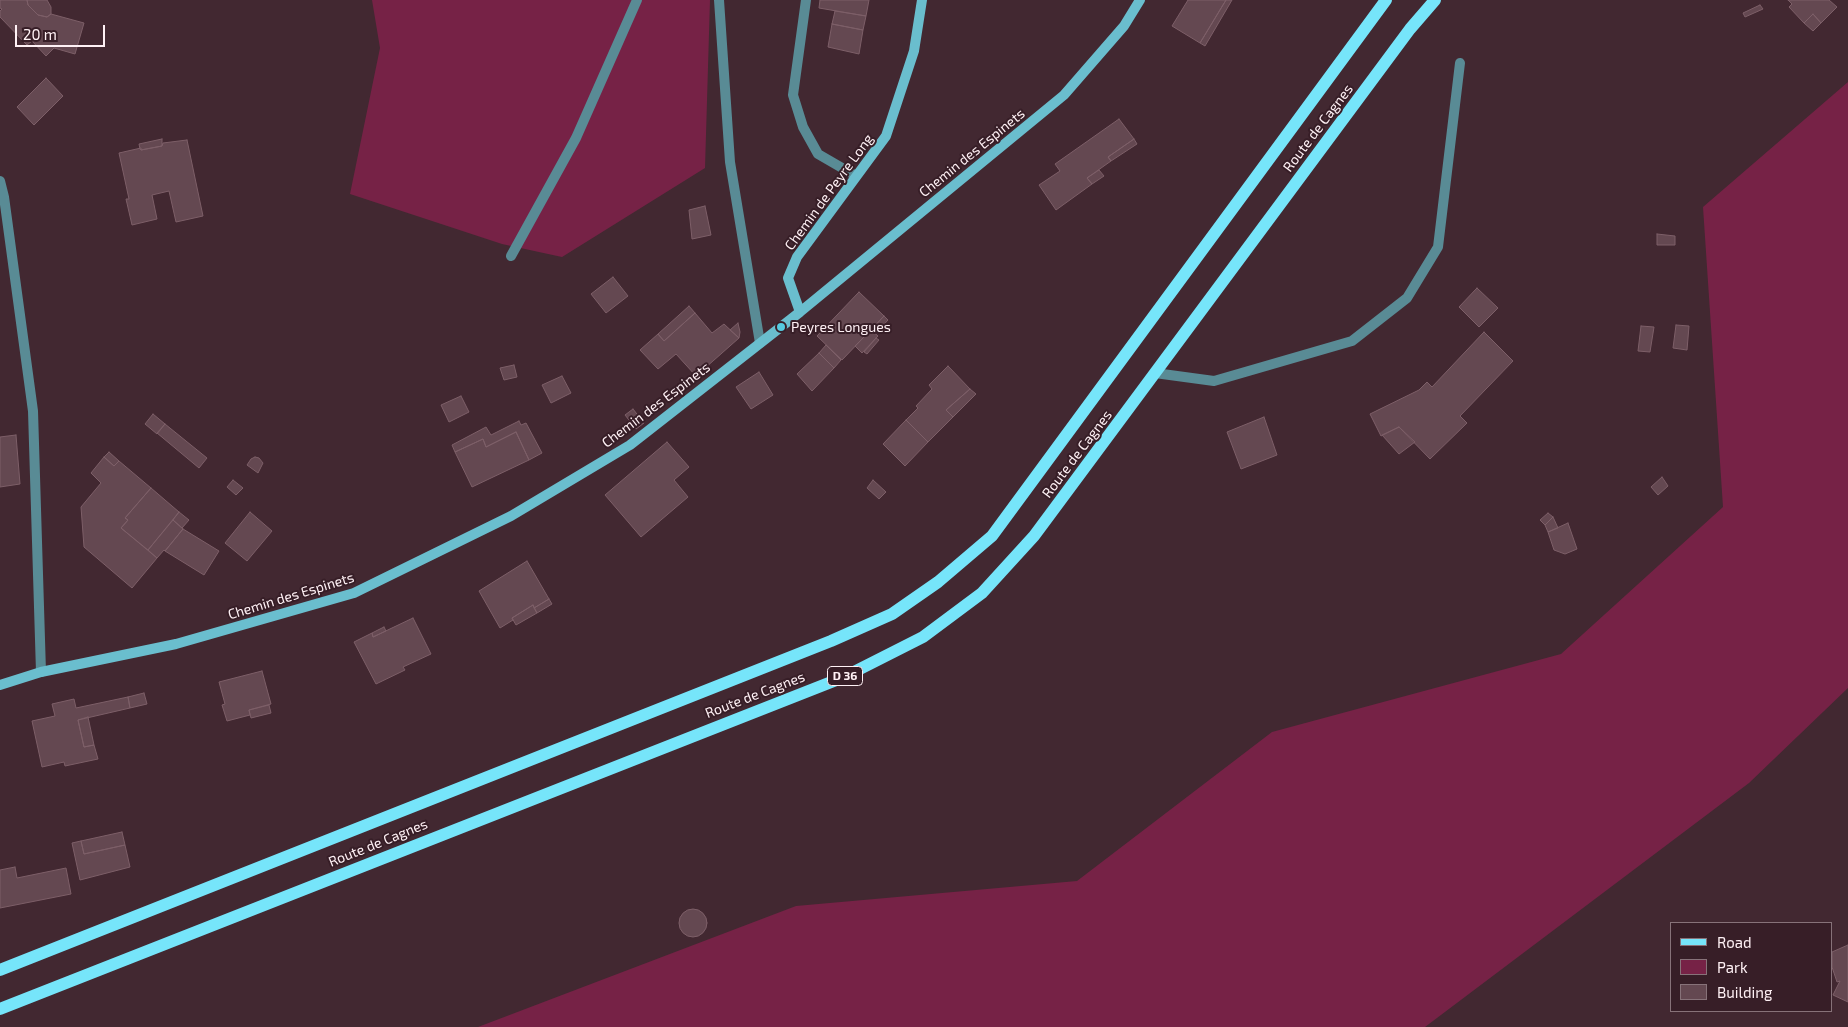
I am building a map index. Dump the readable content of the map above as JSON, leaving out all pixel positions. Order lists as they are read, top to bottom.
{
  "streets": {
    "main road": ["Route de Cagnes", "D 36"],
    "street": ["Chemin des Espinets", "Chemin de Peyre Long"]
  },
  "crossings": [
    ["Chemin des Espinets", "Chemin de Peyre Long"]
  ],
  "places": ["Peyres Longues"],
  "legend": ["Road", "Park", "Building"],
  "scale_bar": "20 m"
}
